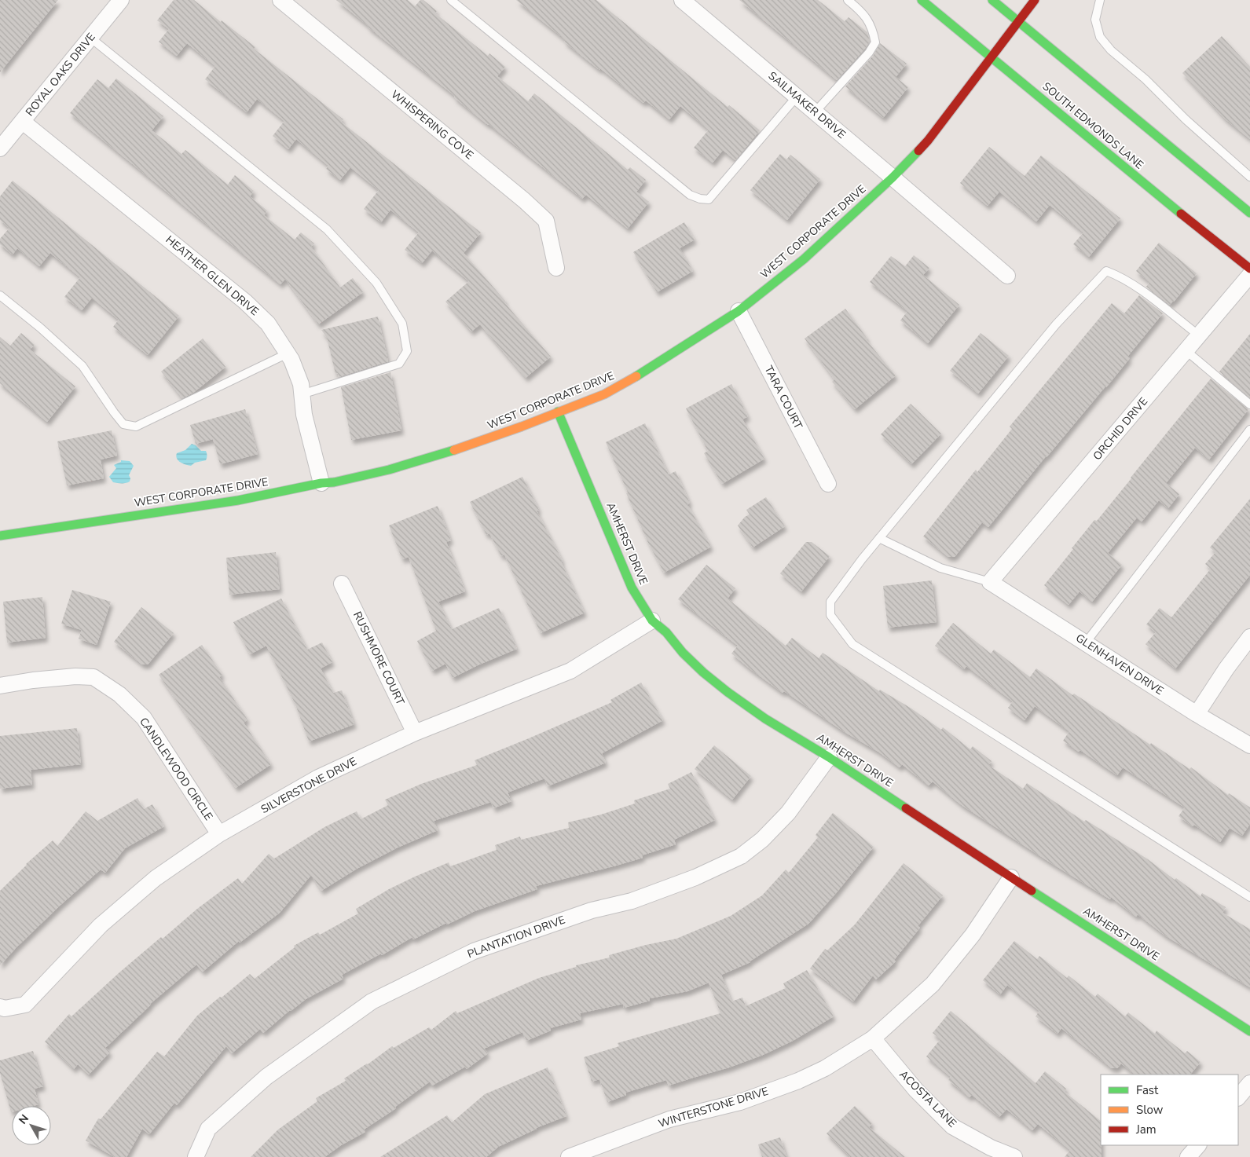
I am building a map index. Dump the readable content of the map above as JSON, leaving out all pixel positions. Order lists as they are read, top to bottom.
{
  "streets": {
    "street": [
      "ROYAL OAKS DRIVE",
      "SAILMAKER DRIVE",
      "WHISPERING COVE",
      "SOUTH EDMONDS LANE",
      "WEST CORPORATE DRIVE",
      "HEATHER GLEN DRIVE",
      "TARA COURT",
      "ORCHID DRIVE",
      "AMHERST DRIVE",
      "RUSHMORE COURT",
      "GLENHAVEN DRIVE",
      "CANDLEWOOD CIRCLE",
      "SILVERSTONE DRIVE",
      "PLANTATION DRIVE",
      "ACOSTA LANE",
      "WINTERSTONE DRIVE"
    ]
  },
  "crossings": [
    ["ROYAL OAKS DRIVE", "HEATHER GLEN DRIVE"],
    ["SAILMAKER DRIVE", "WEST CORPORATE DRIVE"],
    ["SOUTH EDMONDS LANE", "WEST CORPORATE DRIVE"],
    ["WEST CORPORATE DRIVE", "HEATHER GLEN DRIVE"],
    ["WEST CORPORATE DRIVE", "TARA COURT"],
    ["WEST CORPORATE DRIVE", "AMHERST DRIVE"],
    ["ORCHID DRIVE", "GLENHAVEN DRIVE"],
    ["AMHERST DRIVE", "SILVERSTONE DRIVE"],
    ["AMHERST DRIVE", "PLANTATION DRIVE"],
    ["AMHERST DRIVE", "WINTERSTONE DRIVE"],
    ["RUSHMORE COURT", "SILVERSTONE DRIVE"],
    ["CANDLEWOOD CIRCLE", "SILVERSTONE DRIVE"],
    ["ACOSTA LANE", "WINTERSTONE DRIVE"]
  ],
  "legend": ["Fast", "Slow", "Jam"],
  "north": "top left"
}
